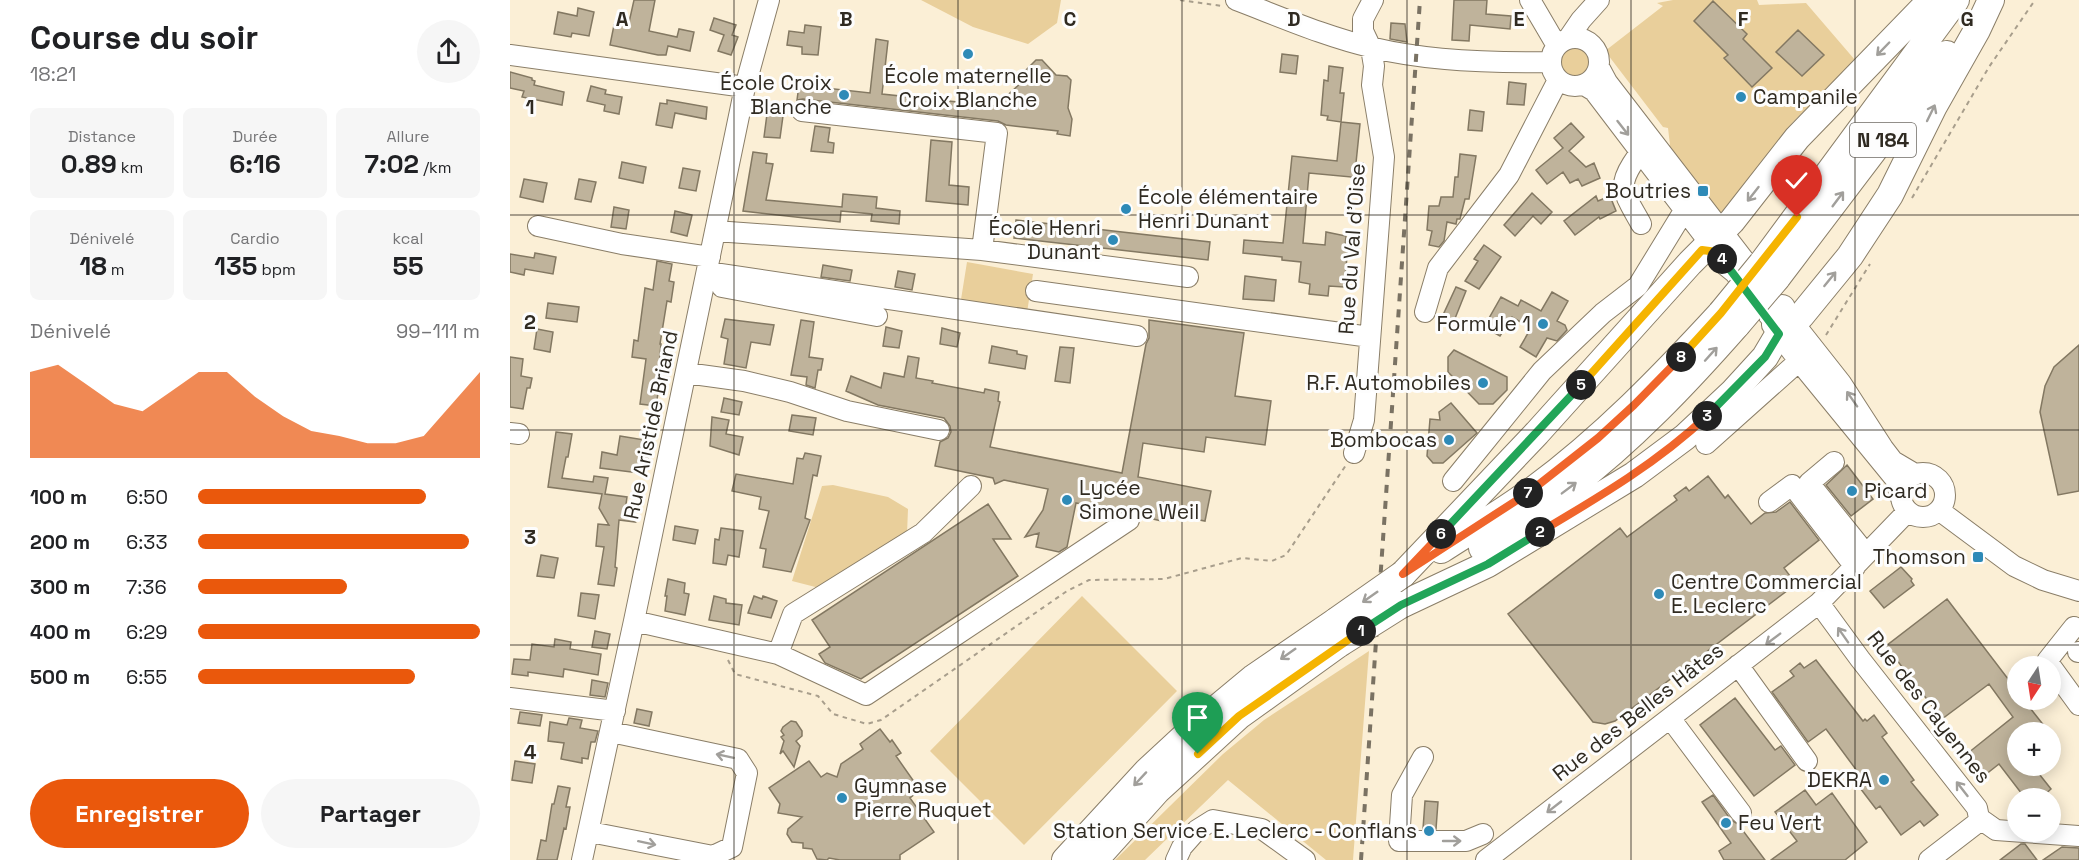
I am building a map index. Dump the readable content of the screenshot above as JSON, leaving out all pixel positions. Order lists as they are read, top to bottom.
{
  "streets": {
    "main road": ["N 184"],
    "street": [
      "Rue du Val d'Oise",
      "Rue Aristide Briand",
      "Rue des Cayennes",
      "Rue des Belles Hâtes"
    ]
  },
  "crossings": [
    ["Rue des Cayennes", "Rue des Belles Hâtes"]
  ],
  "one_way": ["Rue des Belles Hâtes"],
  "places": {
    "other": [
      "École maternelle Croix Blanche",
      "École Croix Blanche",
      "Campanile",
      "École élémentaire Henri Dunant",
      "École Henri Dunant",
      "Formule 1",
      "R.F. Automobiles",
      "Bombocas",
      "Picard",
      "Lycée Simone Weil",
      "Centre Commercial E. Leclerc",
      "DEKRA",
      "Gymnase Pierre Ruquet",
      "Feu Vert",
      "Station Service E. Leclerc - Conflans"
    ],
    "transit": ["Boutries", "Thomson"]
  },
  "north": "bottom",
  "page": {
    "heading": ["Course du soir", "18:21"],
    "stats": [
      ["Distance", "0.89 km"],
      ["Durée", "6:16"],
      ["Allure", "7:02 /km"],
      ["Dénivelé", "18 m"],
      ["Cardio", "135 bpm"],
      ["kcal", "55"]
    ],
    "pins": [
      "4",
      "8",
      "5",
      "3",
      "7",
      "2",
      "6",
      "1"
    ],
    "chart": ["Dénivelé", "99–111 m"],
    "list": [
      {
        "name": "100 m",
        "note": "6:50"
      },
      {
        "name": "200 m",
        "note": "6:33"
      },
      {
        "name": "300 m",
        "note": "7:36"
      },
      {
        "name": "400 m",
        "note": "6:29"
      },
      {
        "name": "500 m",
        "note": "6:55"
      }
    ],
    "map_buttons": ["+", "−"],
    "buttons": ["Enregistrer", "Partager"]
  },
  "grid": {
    "columns": [
      "A",
      "B",
      "C",
      "D",
      "E",
      "F",
      "G"
    ],
    "rows": [
      "1",
      "2",
      "3",
      "4"
    ]
  }
}
